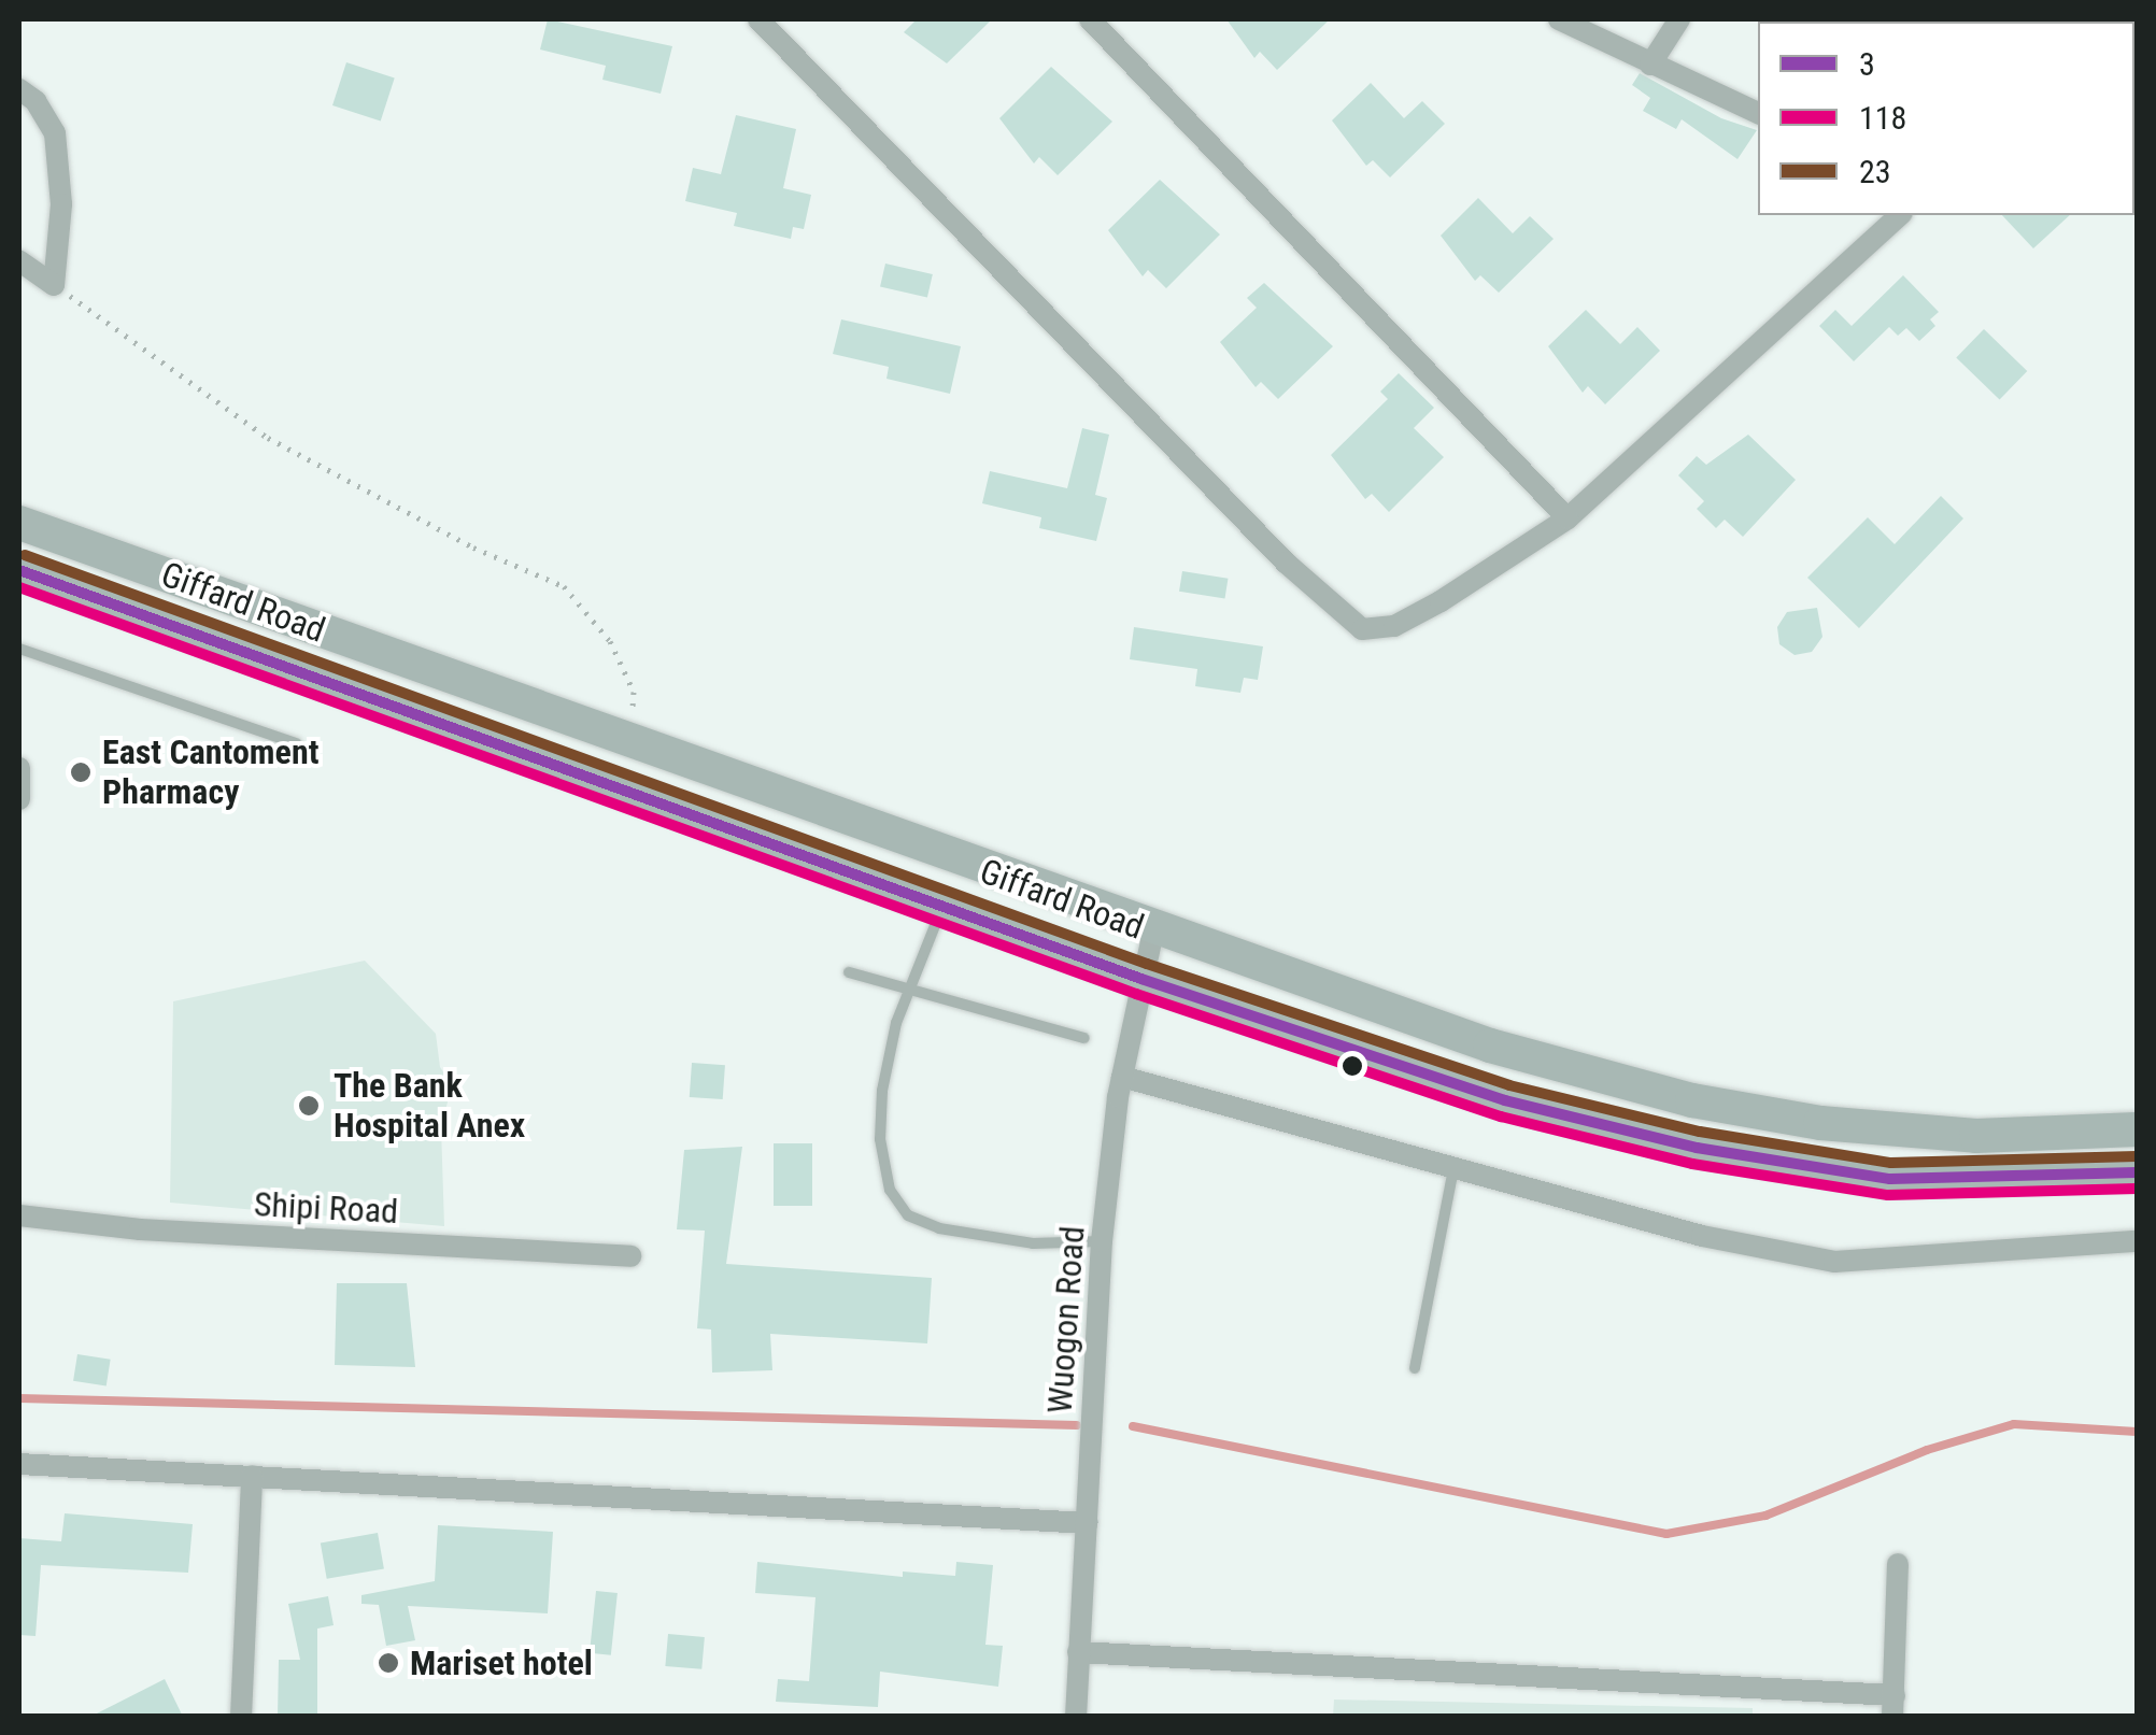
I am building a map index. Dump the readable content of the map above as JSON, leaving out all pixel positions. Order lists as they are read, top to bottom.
{
  "streets": {
    "main road": ["Giffard Road"],
    "street": ["Shipi Road", "Wuogon Road"]
  },
  "crossings": [
    ["Giffard Road", "Wuogon Road"]
  ],
  "places": ["East Cantoment Pharmacy", "The Bank Hospital Anex", "Mariset hotel"],
  "lines": ["transit line 23", "transit line 3", "transit line 118"],
  "legend": ["3", "118", "23"]
}
